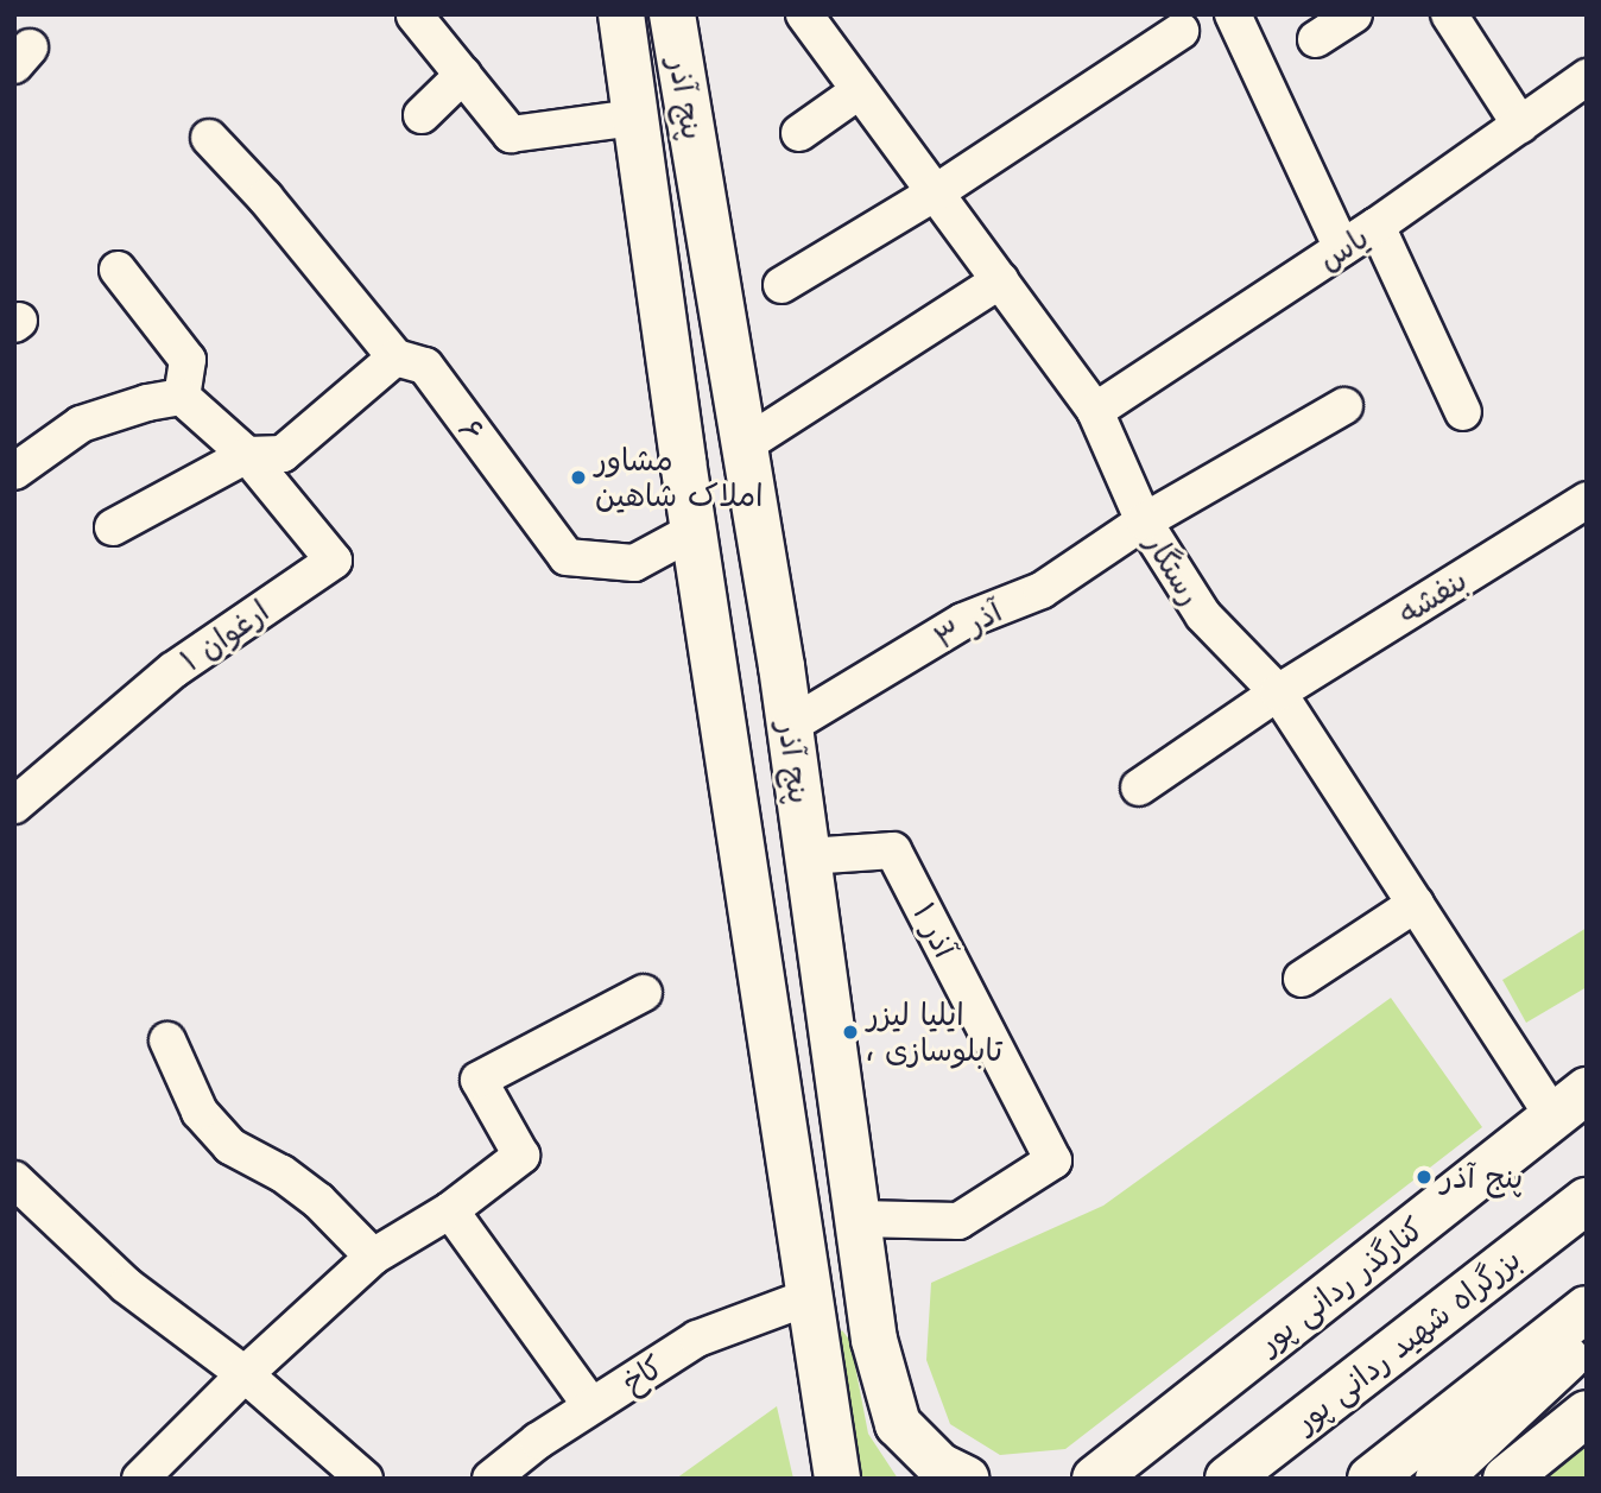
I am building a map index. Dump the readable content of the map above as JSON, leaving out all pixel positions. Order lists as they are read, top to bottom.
{
  "streets": {
    "main road": ["پنج آذر", "کنارگذر ردانی پور", "بزرگراه شهید ردانی پور"],
    "street": [
      "یاس",
      "۶",
      "رستگار",
      "بنفشه",
      "آذر ۳",
      "ارغوان ۱",
      "آذر ۱",
      "کاخ"
    ]
  },
  "crossings": [
    ["پنج آذر", "۶"],
    ["پنج آذر", "آذر ۳"],
    ["پنج آذر", "آذر ۱"],
    ["پنج آذر", "کاخ"],
    ["یاس", "رستگار"],
    ["رستگار", "بنفشه"],
    ["رستگار", "آذر ۳"],
    ["رستگار", "کنارگذر ردانی پور"]
  ],
  "places": ["مشاور املاک شاهین", "ایلیا لیزر ، تابلوسازی", "پنج آذر"]
}
